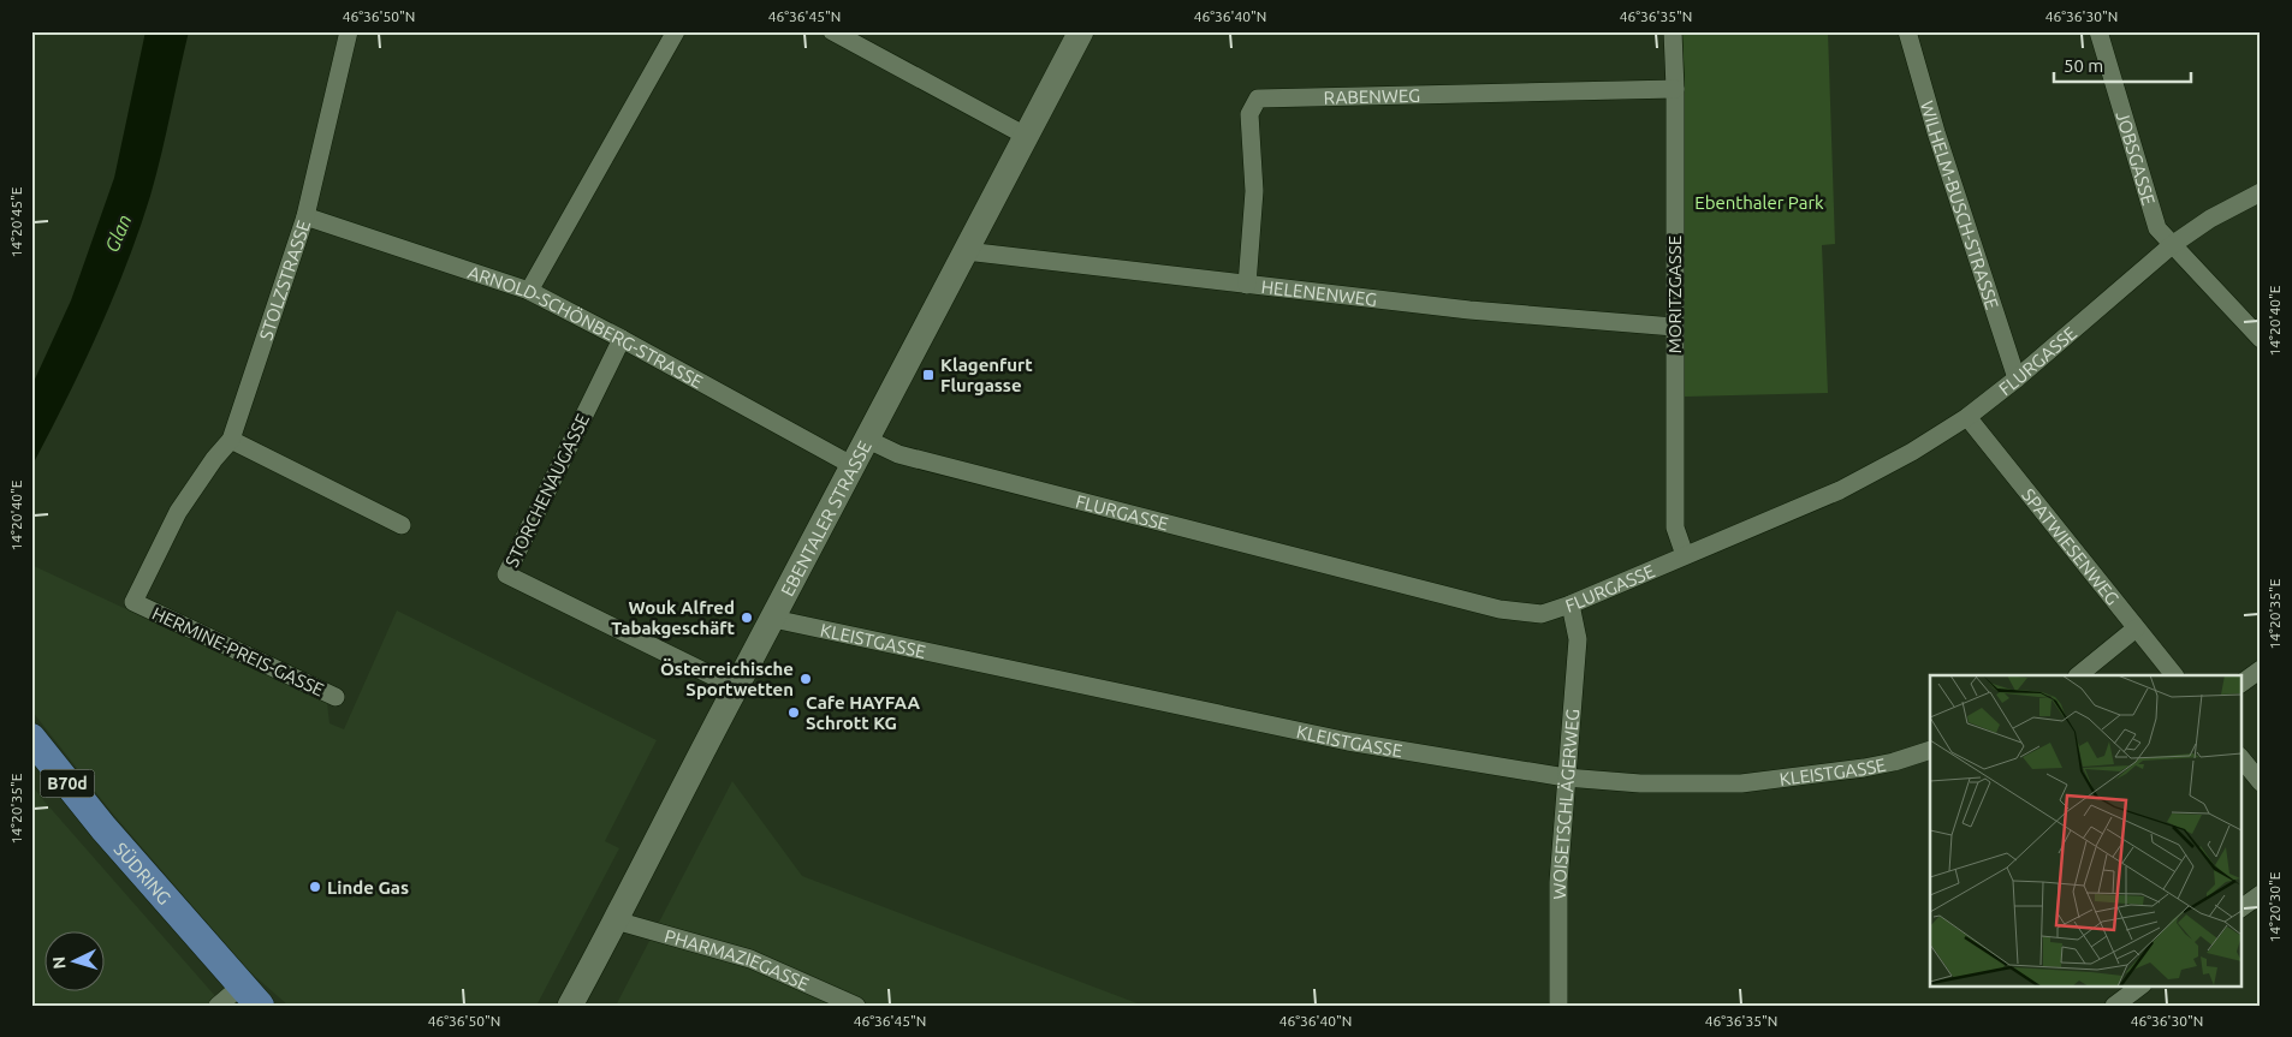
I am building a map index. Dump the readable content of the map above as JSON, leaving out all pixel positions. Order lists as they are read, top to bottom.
{
  "streets": {
    "main road": ["EBENTALER STRASSE", "B70d", "SÜDRING"],
    "street": [
      "RABENWEG",
      "JOBSGASSE",
      "WILHELM-BUSCH-STRASSE",
      "STOLZSTRASSE",
      "HELENENWEG",
      "MORITZGASSE",
      "ARNOLD-SCHÖNBERG-STRASSE",
      "FLURGASSE",
      "STORCHENAUGASSE",
      "SPATWIESENWEG",
      "KLEISTGASSE",
      "HERMINE-PREIS-GASSE",
      "WOISETSCHLÄGERWEG",
      "PHARMAZIEGASSE"
    ]
  },
  "crossings": [
    ["RABENWEG", "HELENENWEG"],
    ["RABENWEG", "MORITZGASSE"],
    ["JOBSGASSE", "FLURGASSE"],
    ["WILHELM-BUSCH-STRASSE", "FLURGASSE"],
    ["STOLZSTRASSE", "ARNOLD-SCHÖNBERG-STRASSE"],
    ["STOLZSTRASSE", "HERMINE-PREIS-GASSE"],
    ["HELENENWEG", "MORITZGASSE"],
    ["HELENENWEG", "EBENTALER STRASSE"],
    ["MORITZGASSE", "FLURGASSE"],
    ["ARNOLD-SCHÖNBERG-STRASSE", "STORCHENAUGASSE"],
    ["ARNOLD-SCHÖNBERG-STRASSE", "EBENTALER STRASSE"],
    ["FLURGASSE", "EBENTALER STRASSE"],
    ["FLURGASSE", "SPATWIESENWEG"],
    ["FLURGASSE", "WOISETSCHLÄGERWEG"],
    ["STORCHENAUGASSE", "EBENTALER STRASSE"],
    ["EBENTALER STRASSE", "KLEISTGASSE"],
    ["EBENTALER STRASSE", "PHARMAZIEGASSE"],
    ["KLEISTGASSE", "WOISETSCHLÄGERWEG"]
  ],
  "water": ["Glan"],
  "parks": ["Ebenthaler Park"],
  "places": {
    "transit": ["Klagenfurt Flurgasse"],
    "other": [
      "Wouk Alfred Tabakgeschäft",
      "Österreichische Sportwetten",
      "Cafe HAYFAA Schrott KG",
      "Linde Gas"
    ]
  },
  "scale_bar": "50 m",
  "north": "left",
  "coordinates": [
    "46°36'50\"N",
    "46°36'45\"N",
    "46°36'40\"N",
    "46°36'35\"N",
    "46°36'30\"N",
    "14°20'45\"E",
    "14°20'40\"E",
    "14°20'35\"E",
    "14°20'30\"E"
  ]
}
